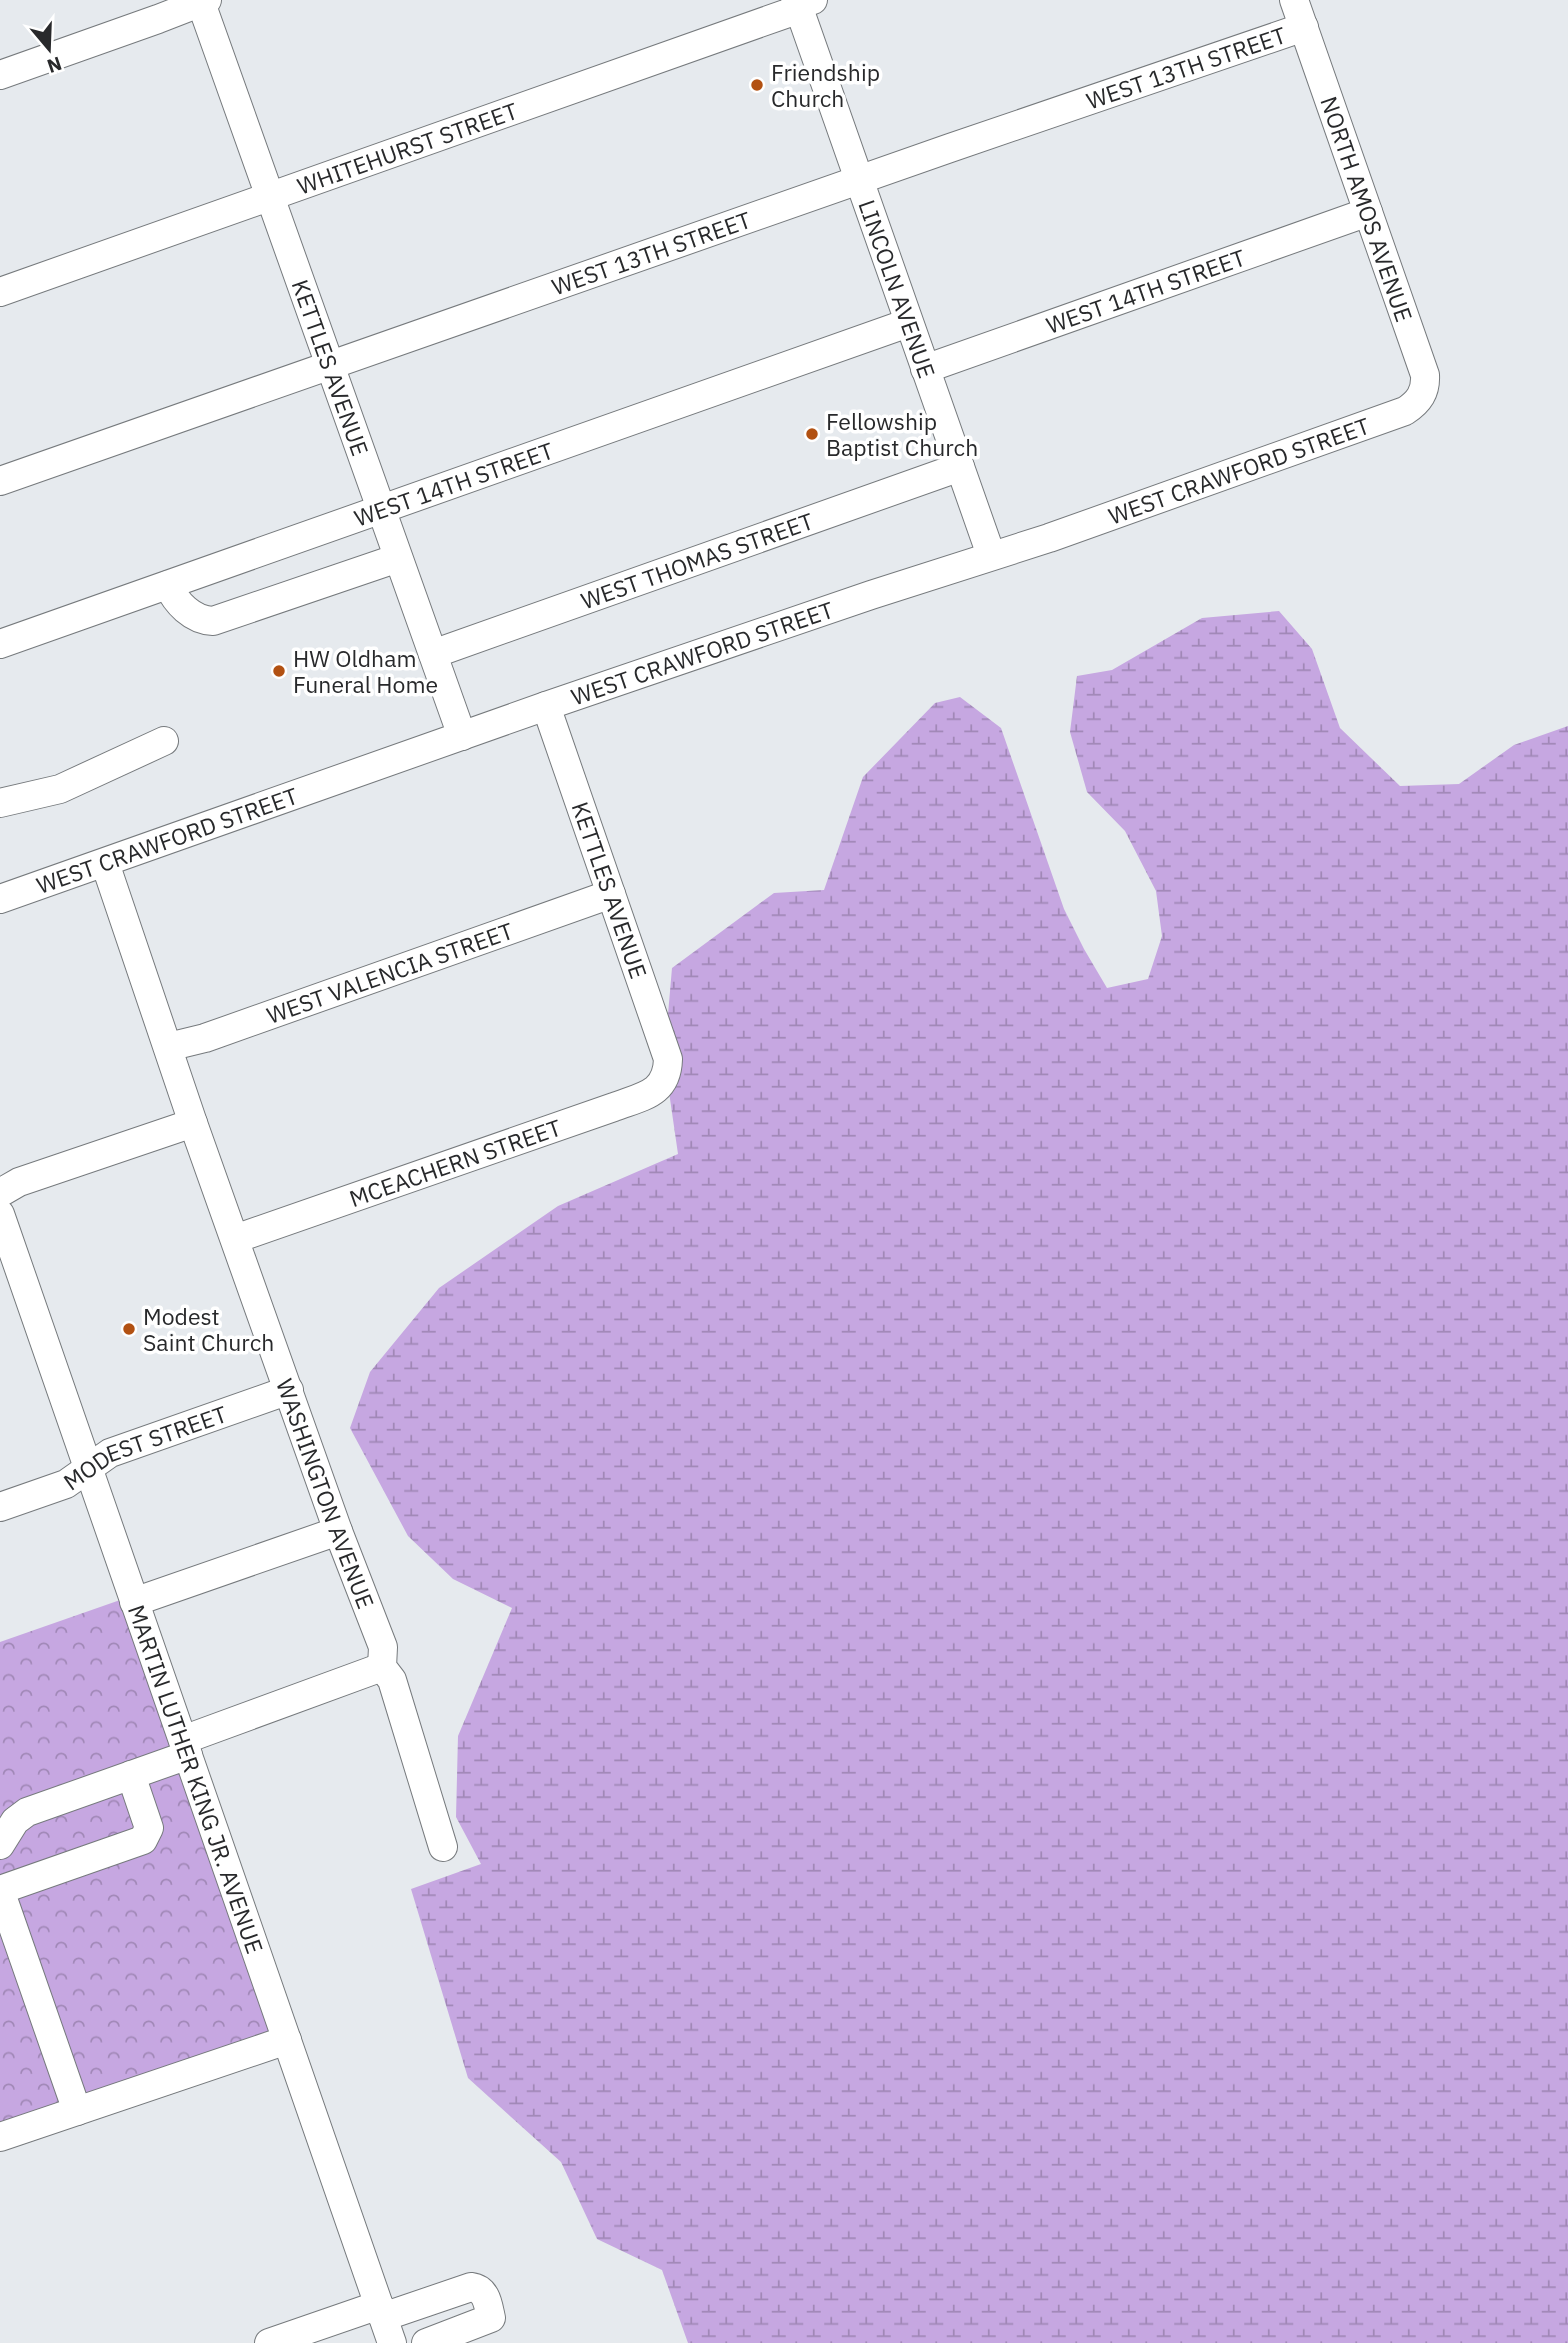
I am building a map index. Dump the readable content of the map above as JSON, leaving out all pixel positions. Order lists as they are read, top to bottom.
{
  "streets": {
    "street": [
      "WEST 13TH STREET",
      "WHITEHURST STREET",
      "NORTH AMOS AVENUE",
      "LINCOLN AVENUE",
      "WEST 14TH STREET",
      "KETTLES AVENUE",
      "WEST CRAWFORD STREET",
      "WEST THOMAS STREET",
      "WEST VALENCIA STREET",
      "MCEACHERN STREET",
      "MODEST STREET",
      "WASHINGTON AVENUE",
      "MARTIN LUTHER KING JR. AVENUE"
    ]
  },
  "crossings": [
    ["WEST 13TH STREET", "NORTH AMOS AVENUE"],
    ["WEST 13TH STREET", "LINCOLN AVENUE"],
    ["WEST 13TH STREET", "KETTLES AVENUE"],
    ["WHITEHURST STREET", "LINCOLN AVENUE"],
    ["WHITEHURST STREET", "KETTLES AVENUE"],
    ["NORTH AMOS AVENUE", "WEST 14TH STREET"],
    ["NORTH AMOS AVENUE", "WEST CRAWFORD STREET"],
    ["LINCOLN AVENUE", "WEST 14TH STREET"],
    ["LINCOLN AVENUE", "WEST CRAWFORD STREET"],
    ["LINCOLN AVENUE", "WEST THOMAS STREET"],
    ["WEST 14TH STREET", "KETTLES AVENUE"],
    ["KETTLES AVENUE", "WEST CRAWFORD STREET"],
    ["KETTLES AVENUE", "WEST THOMAS STREET"],
    ["KETTLES AVENUE", "WEST VALENCIA STREET"],
    ["KETTLES AVENUE", "MCEACHERN STREET"],
    ["WEST CRAWFORD STREET", "WASHINGTON AVENUE"],
    ["WEST VALENCIA STREET", "WASHINGTON AVENUE"],
    ["MCEACHERN STREET", "WASHINGTON AVENUE"],
    ["MODEST STREET", "WASHINGTON AVENUE"],
    ["MODEST STREET", "MARTIN LUTHER KING JR. AVENUE"]
  ],
  "places": [
    "Friendship Church",
    "Fellowship Baptist Church",
    "HW Oldham Funeral Home",
    "Modest Saint Church"
  ],
  "north": "bottom"
}
